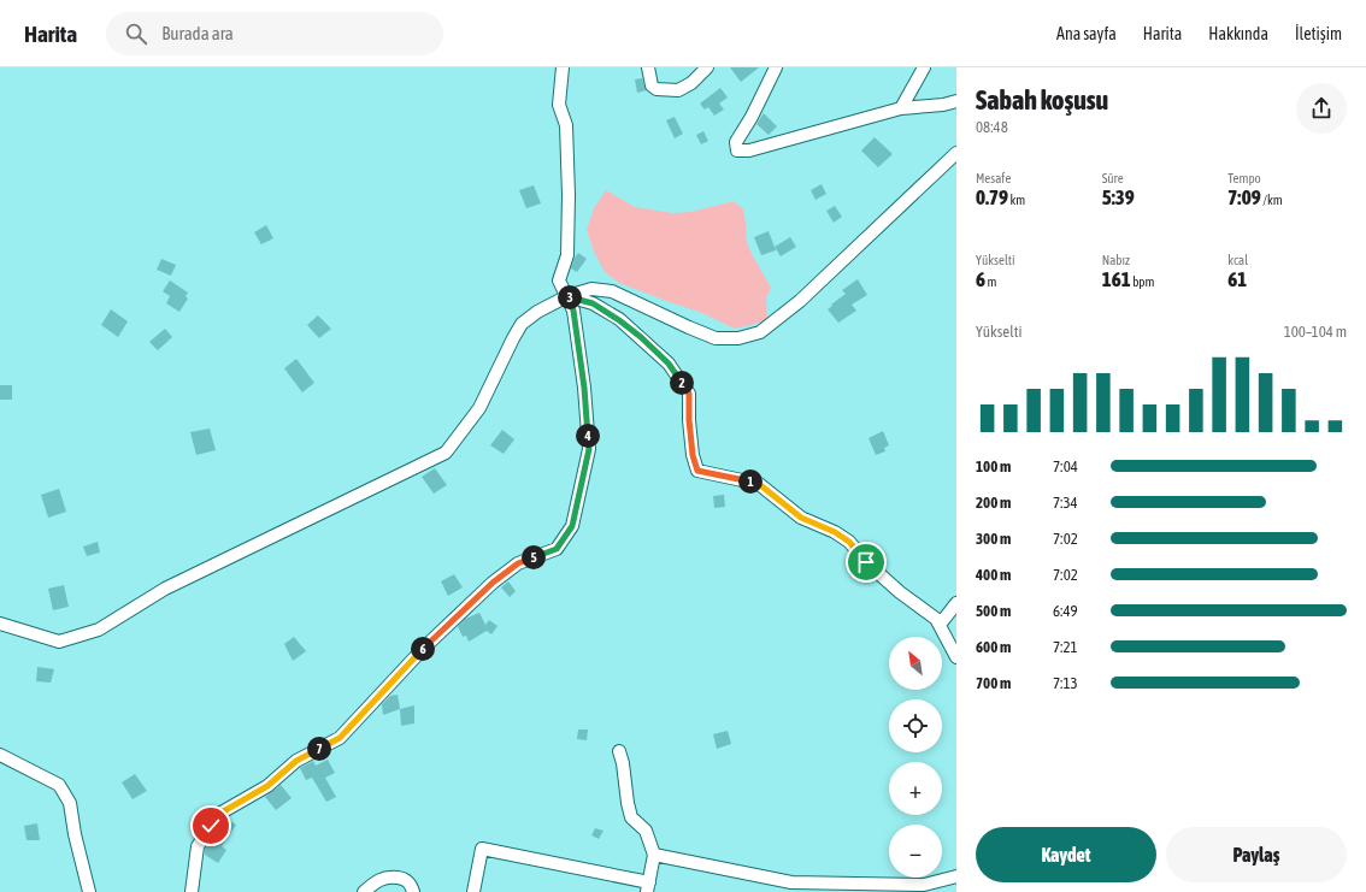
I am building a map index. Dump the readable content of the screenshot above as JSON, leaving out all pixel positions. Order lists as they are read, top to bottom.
{
  "north": "top left",
  "page": {
    "header": "Harita",
    "search": "Burada ara",
    "nav": [
      "Ana sayfa",
      "Harita",
      "Hakkında",
      "İletişim"
    ],
    "heading": ["Sabah koşusu", "08:48"],
    "stats": [
      ["Mesafe", "0.79 km"],
      ["Süre", "5:39"],
      ["Tempo", "7:09 /km"],
      ["Yükselti", "6 m"],
      ["Nabız", "161 bpm"],
      ["kcal", "61"]
    ],
    "pins": [
      "3",
      "2",
      "4",
      "1",
      "5",
      "6",
      "7"
    ],
    "chart": ["Yükselti", "100–104 m"],
    "list": [
      {
        "name": "100 m",
        "note": "7:04"
      },
      {
        "name": "200 m",
        "note": "7:34"
      },
      {
        "name": "300 m",
        "note": "7:02"
      },
      {
        "name": "400 m",
        "note": "7:02"
      },
      {
        "name": "500 m",
        "note": "6:49"
      },
      {
        "name": "600 m",
        "note": "7:21"
      },
      {
        "name": "700 m",
        "note": "7:13"
      }
    ],
    "map_buttons": ["+", "−"],
    "buttons": ["Kaydet", "Paylaş"]
  }
}
